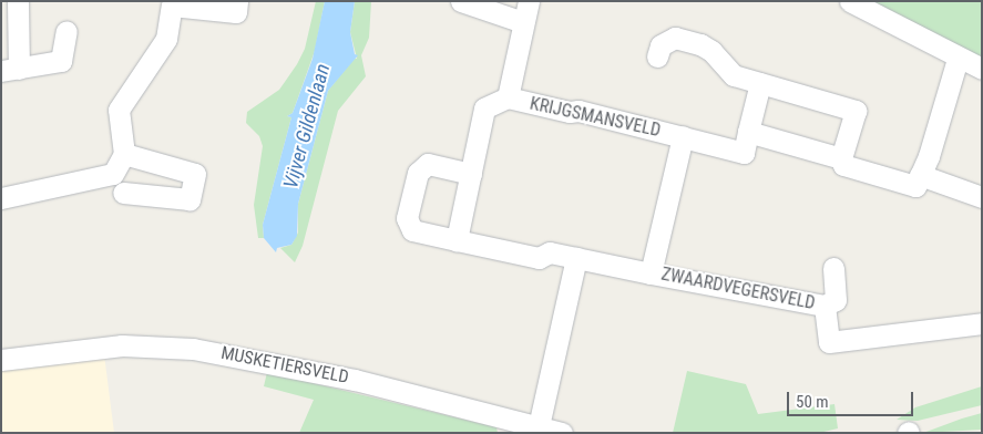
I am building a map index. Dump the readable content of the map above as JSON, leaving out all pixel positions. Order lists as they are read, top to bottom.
{
  "streets": {
    "street": ["KRIJGSMANSVELD", "ZWAARDVEGERSVELD", "MUSKETIERSVELD"]
  },
  "crossings": [
    ["KRIJGSMANSVELD", "ZWAARDVEGERSVELD"]
  ],
  "water": ["Vijver Gildenlaan"],
  "scale_bar": "50 m"
}
